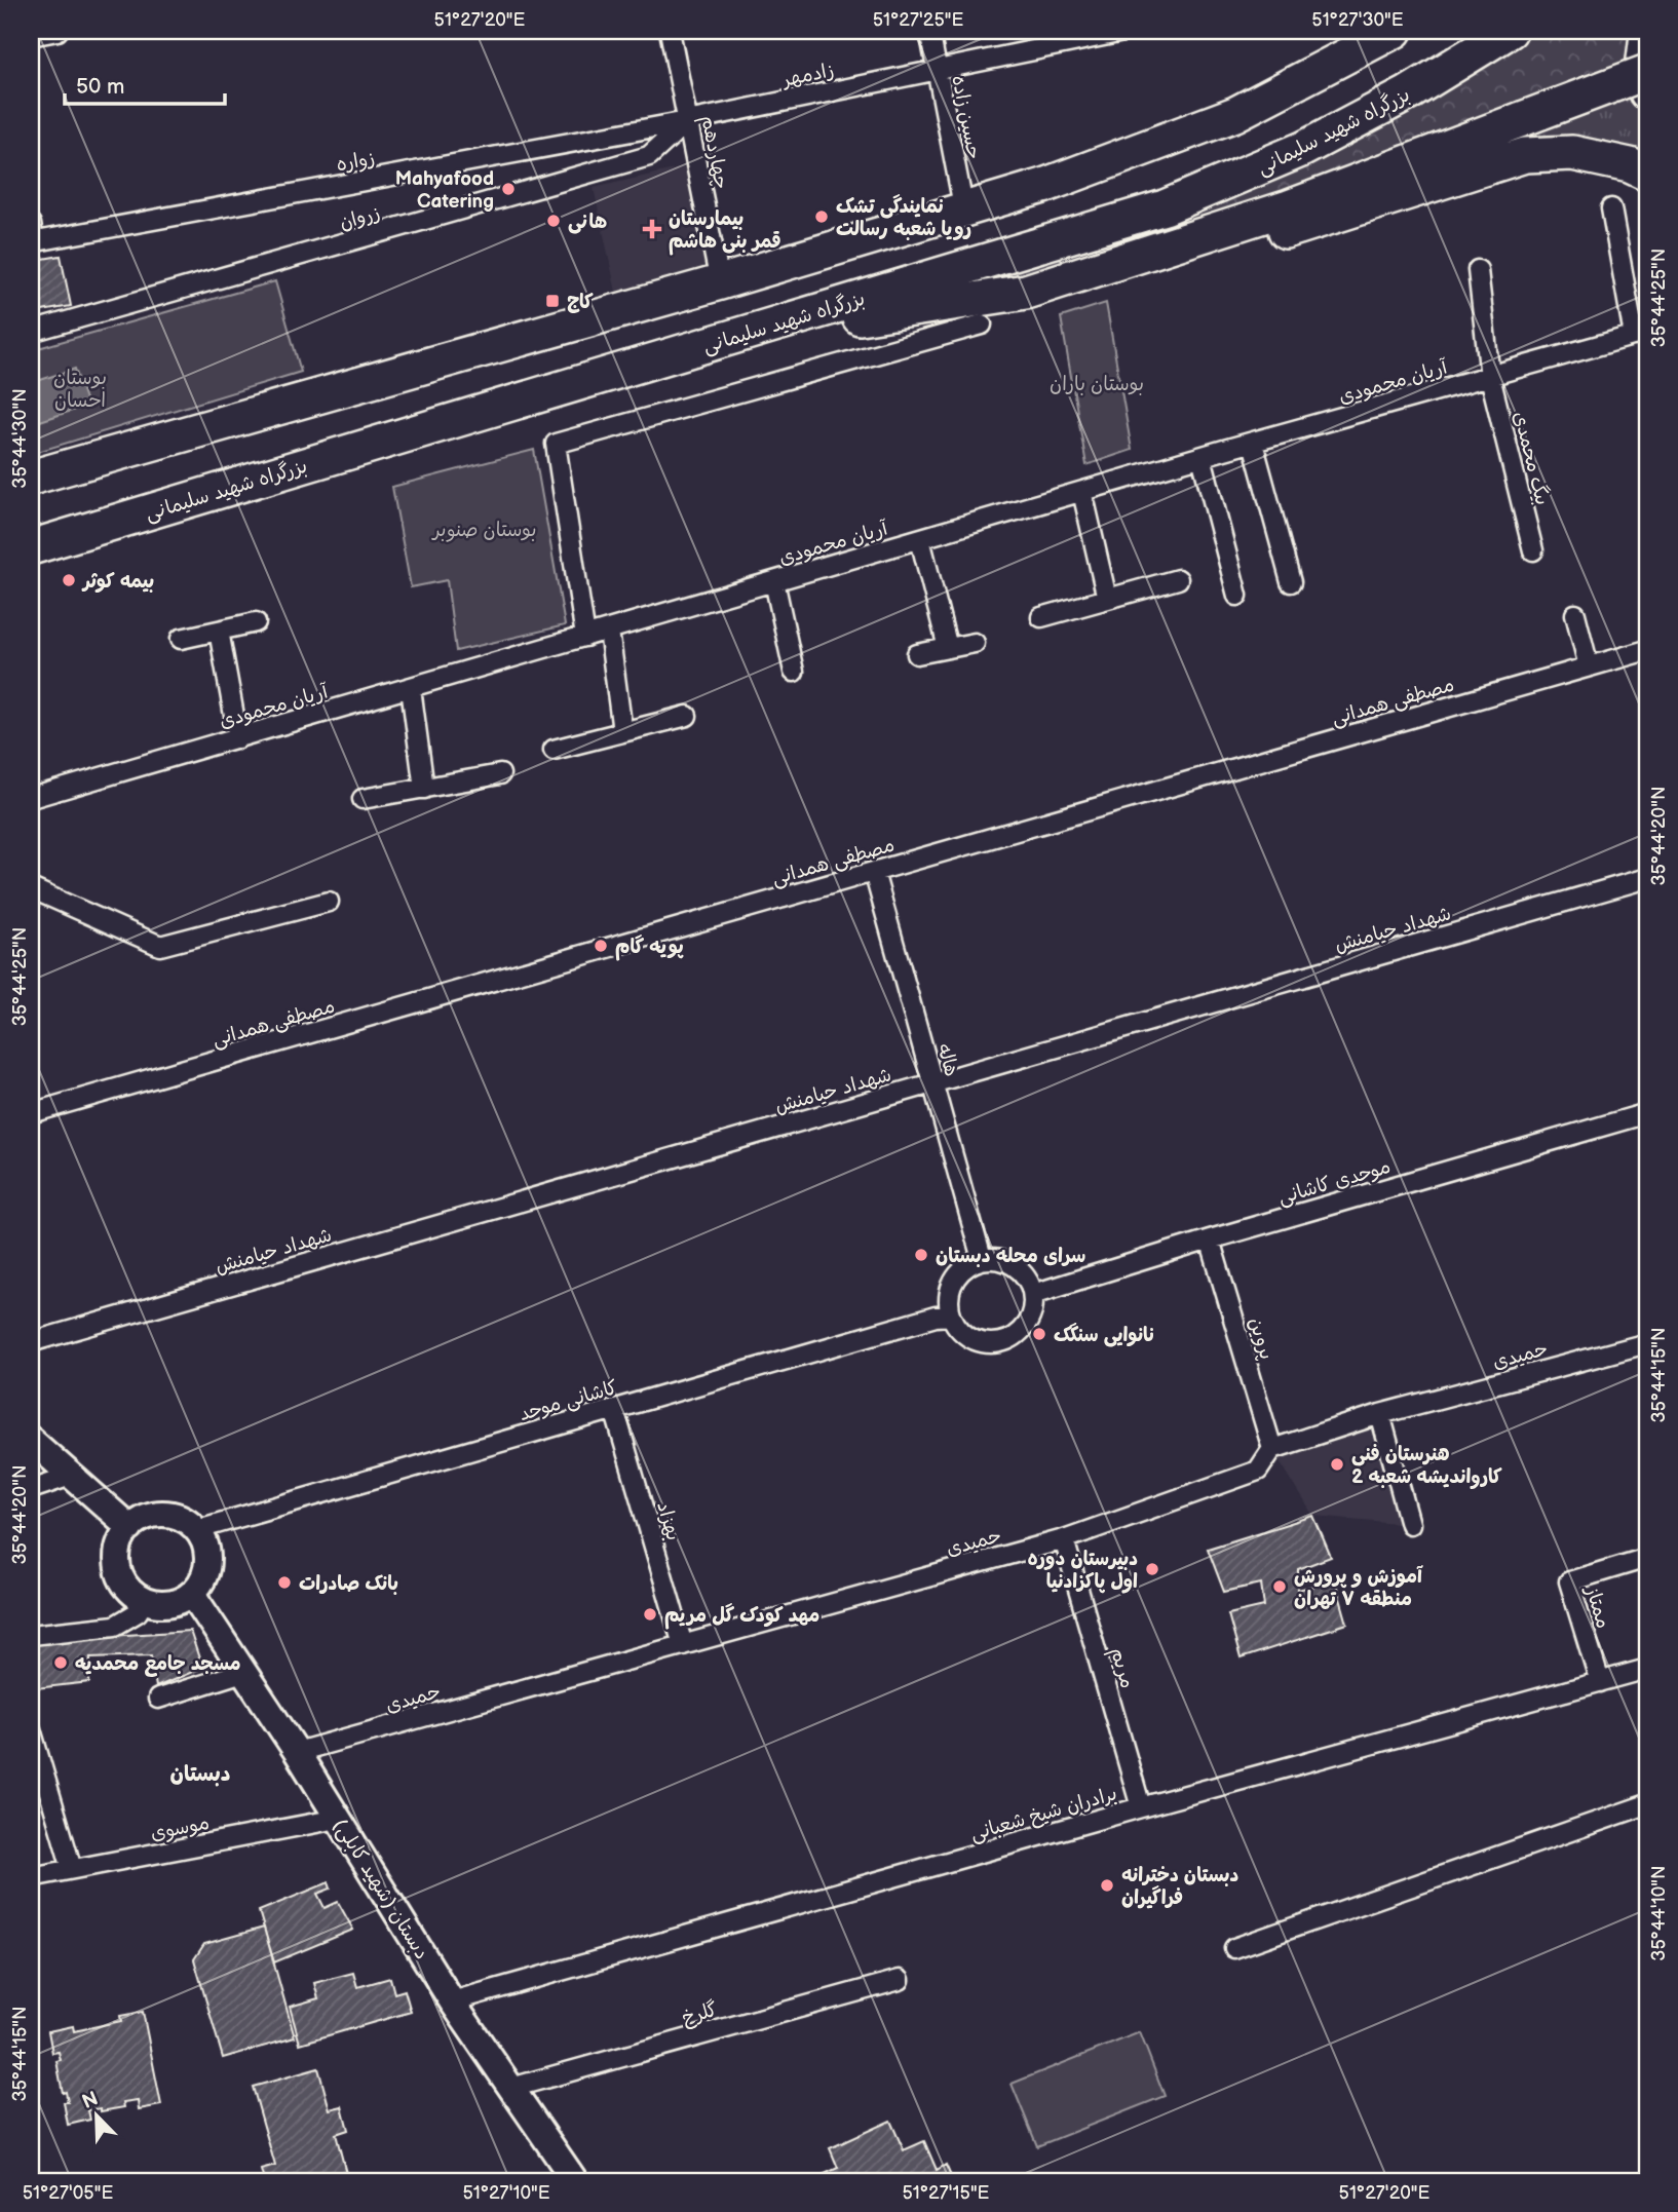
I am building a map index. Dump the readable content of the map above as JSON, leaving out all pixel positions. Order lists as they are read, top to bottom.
{
  "streets": {
    "highway": ["بزرگراه شهید سلیمانی"],
    "main road": ["دبستان (شهید کابلی)"],
    "street": [
      "زادمهر",
      "حسین زاده",
      "چهاردهم",
      "زواره",
      "زروان",
      "آریان محمودی",
      "بیگ محمدی",
      "مصطفی همدانی",
      "شهداد حیامنش",
      "هاله",
      "موحدی کاشانی",
      "پروین",
      "حمیدی",
      "کاشانی موحد",
      "بهزاد",
      "ممتاز",
      "مریم",
      "برادران شیخ شعبانی",
      "موسوی",
      "گلرخ"
    ]
  },
  "crossings": [
    ["زادمهر", "حسین زاده"],
    ["زادمهر", "چهاردهم"],
    ["زادمهر", "زواره"],
    ["زادمهر", "زروان"],
    ["چهاردهم", "زواره"],
    ["چهاردهم", "زروان"],
    ["زواره", "زروان"],
    ["آریان محمودی", "بیگ محمدی"],
    ["مصطفی همدانی", "هاله"],
    ["شهداد حیامنش", "هاله"],
    ["هاله", "موحدی کاشانی"],
    ["هاله", "کاشانی موحد"],
    ["موحدی کاشانی", "پروین"],
    ["موحدی کاشانی", "کاشانی موحد"],
    ["پروین", "حمیدی"],
    ["حمیدی", "بهزاد"],
    ["حمیدی", "مریم"],
    ["حمیدی", "دبستان (شهید کابلی)"],
    ["کاشانی موحد", "بهزاد"],
    ["کاشانی موحد", "دبستان (شهید کابلی)"],
    ["ممتاز", "برادران شیخ شعبانی"],
    ["مریم", "برادران شیخ شعبانی"],
    ["برادران شیخ شعبانی", "دبستان (شهید کابلی)"],
    ["موسوی", "دبستان (شهید کابلی)"],
    ["دبستان (شهید کابلی)", "گلرخ"]
  ],
  "districts": ["دبستان"],
  "parks": ["بوستان احسان", "بوستان باران", "بوستان صنوبر"],
  "places": {
    "other": [
      "Mahyafood Catering",
      "نمایندگی تشک رویا شعبه رسالت",
      "هانی",
      "بیمه کوثر",
      "پویه گام",
      "سرای محله دبستان",
      "نانوایی سنگک",
      "هنرستان فنی کارواندیشه شعبه 2",
      "دبیرستان دوره اول پاکزادنیا",
      "بانک صادرات",
      "آموزش و پرورش منطقه ۷ تهران",
      "مهد کودک گل مریم",
      "مسجد جامع محمدیه",
      "دبستان دخترانه فراگیران"
    ],
    "health": ["بیمارستان قمر بنی هاشم"],
    "transit": ["کاج"]
  },
  "scale_bar": "50 m",
  "north": "top left",
  "coordinates": [
    "51°27'20\"E",
    "51°27'25\"E",
    "51°27'30\"E",
    "35°44'25\"N",
    "35°44'30\"N",
    "35°44'20\"N",
    "35°44'15\"N",
    "35°44'10\"N",
    "51°27'05\"E",
    "51°27'10\"E",
    "51°27'15\"E"
  ]
}
